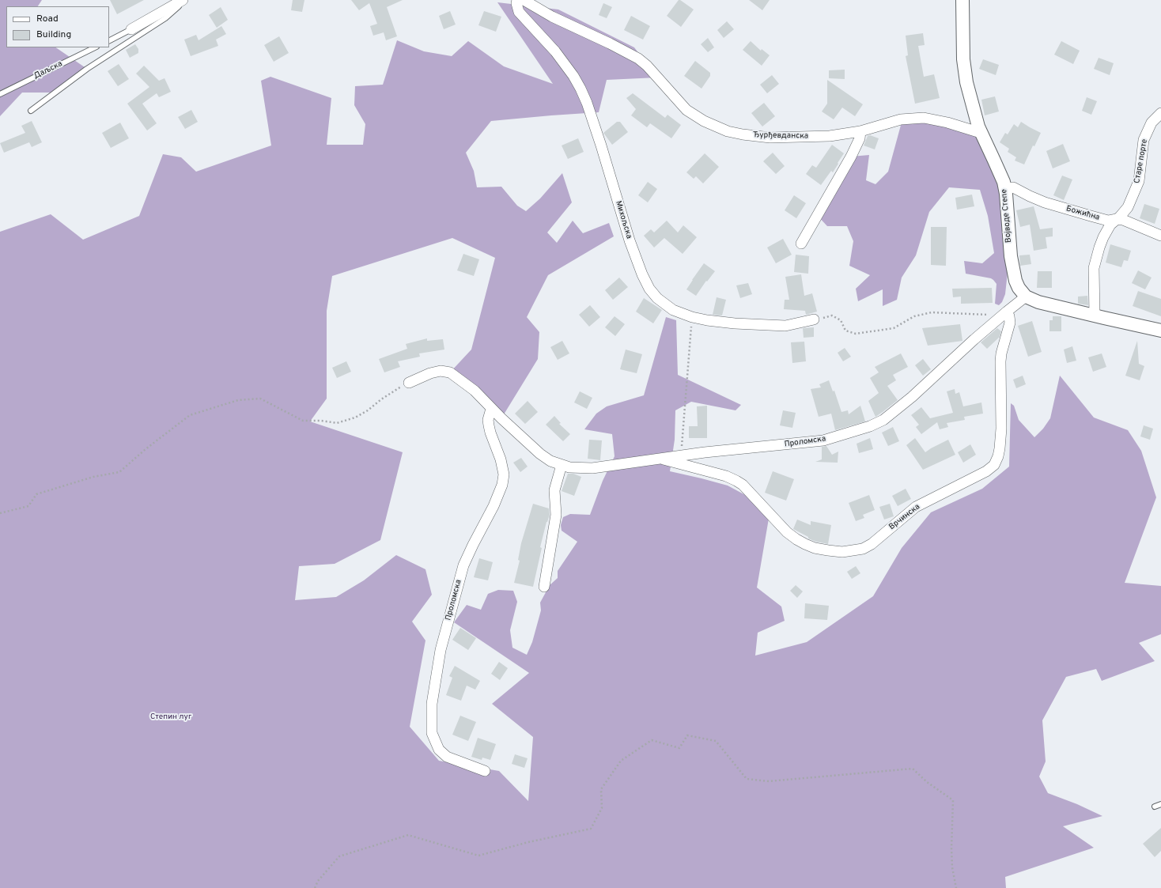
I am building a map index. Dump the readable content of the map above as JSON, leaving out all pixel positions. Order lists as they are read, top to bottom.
{
  "streets": {
    "street": [
      "Ђурђевданска",
      "Старе порте",
      "Божићна",
      "Војводе Степе",
      "Михољска",
      "Проломска",
      "Врчинска"
    ],
    "lane": ["Даљска"]
  },
  "crossings": [
    ["Ђурђевданска", "Војводе Степе"],
    ["Старе порте", "Божићна"],
    ["Божићна", "Војводе Степе"],
    ["Проломска", "Врчинска"]
  ],
  "parks": ["Степин луг"],
  "legend": ["Road", "Building"]
}
